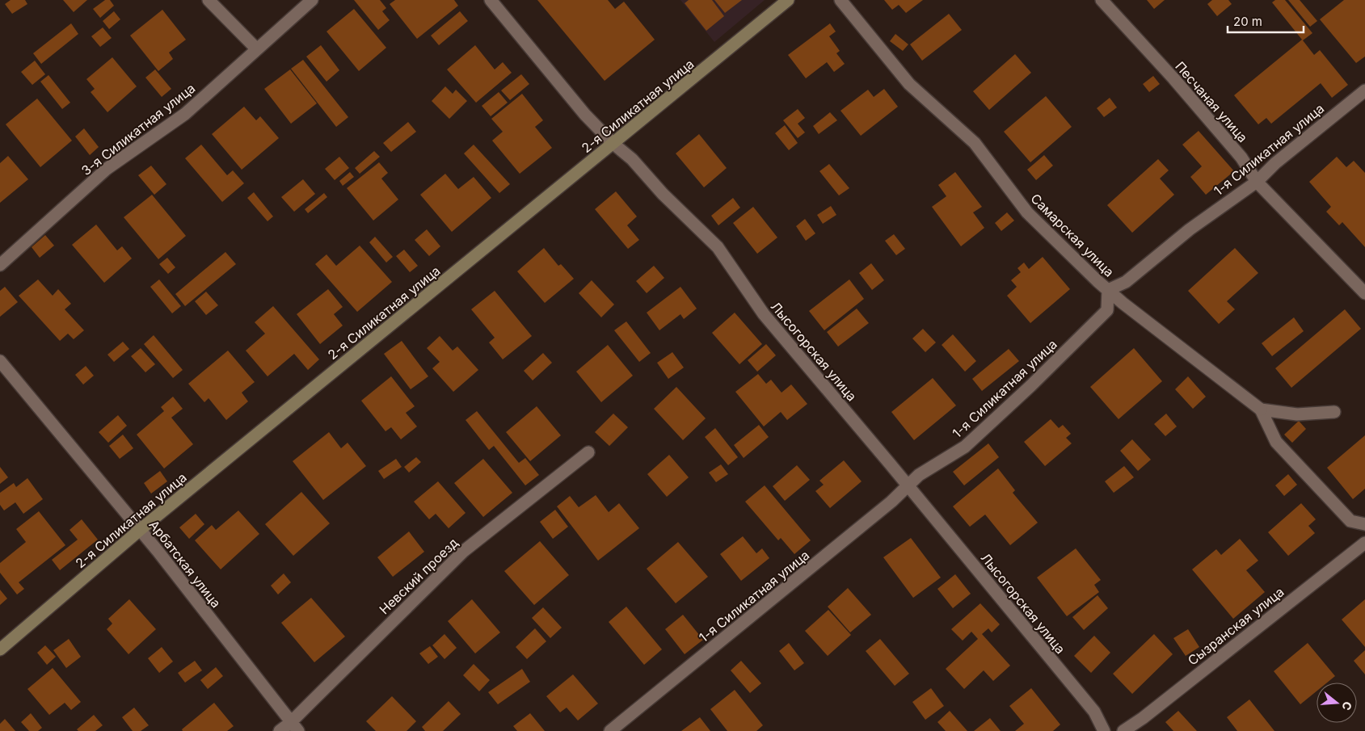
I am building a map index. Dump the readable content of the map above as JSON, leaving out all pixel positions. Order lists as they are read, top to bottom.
{
  "streets": {
    "street": [
      "Песчаная улица",
      "2-я Силикатная улица",
      "3-я Силикатная улица",
      "1-я Силикатная улица",
      "Самарская улица",
      "Лысогорская улица",
      "Арбатская улица",
      "Невский проезд",
      "Сызранская улица"
    ]
  },
  "crossings": [
    ["Песчаная улица", "1-я Силикатная улица"],
    ["2-я Силикатная улица", "Лысогорская улица"],
    ["2-я Силикатная улица", "Арбатская улица"],
    ["1-я Силикатная улица", "Самарская улица"],
    ["1-я Силикатная улица", "Лысогорская улица"],
    ["Арбатская улица", "Невский проезд"]
  ],
  "scale_bar": "20 m",
  "north": "right"
}
